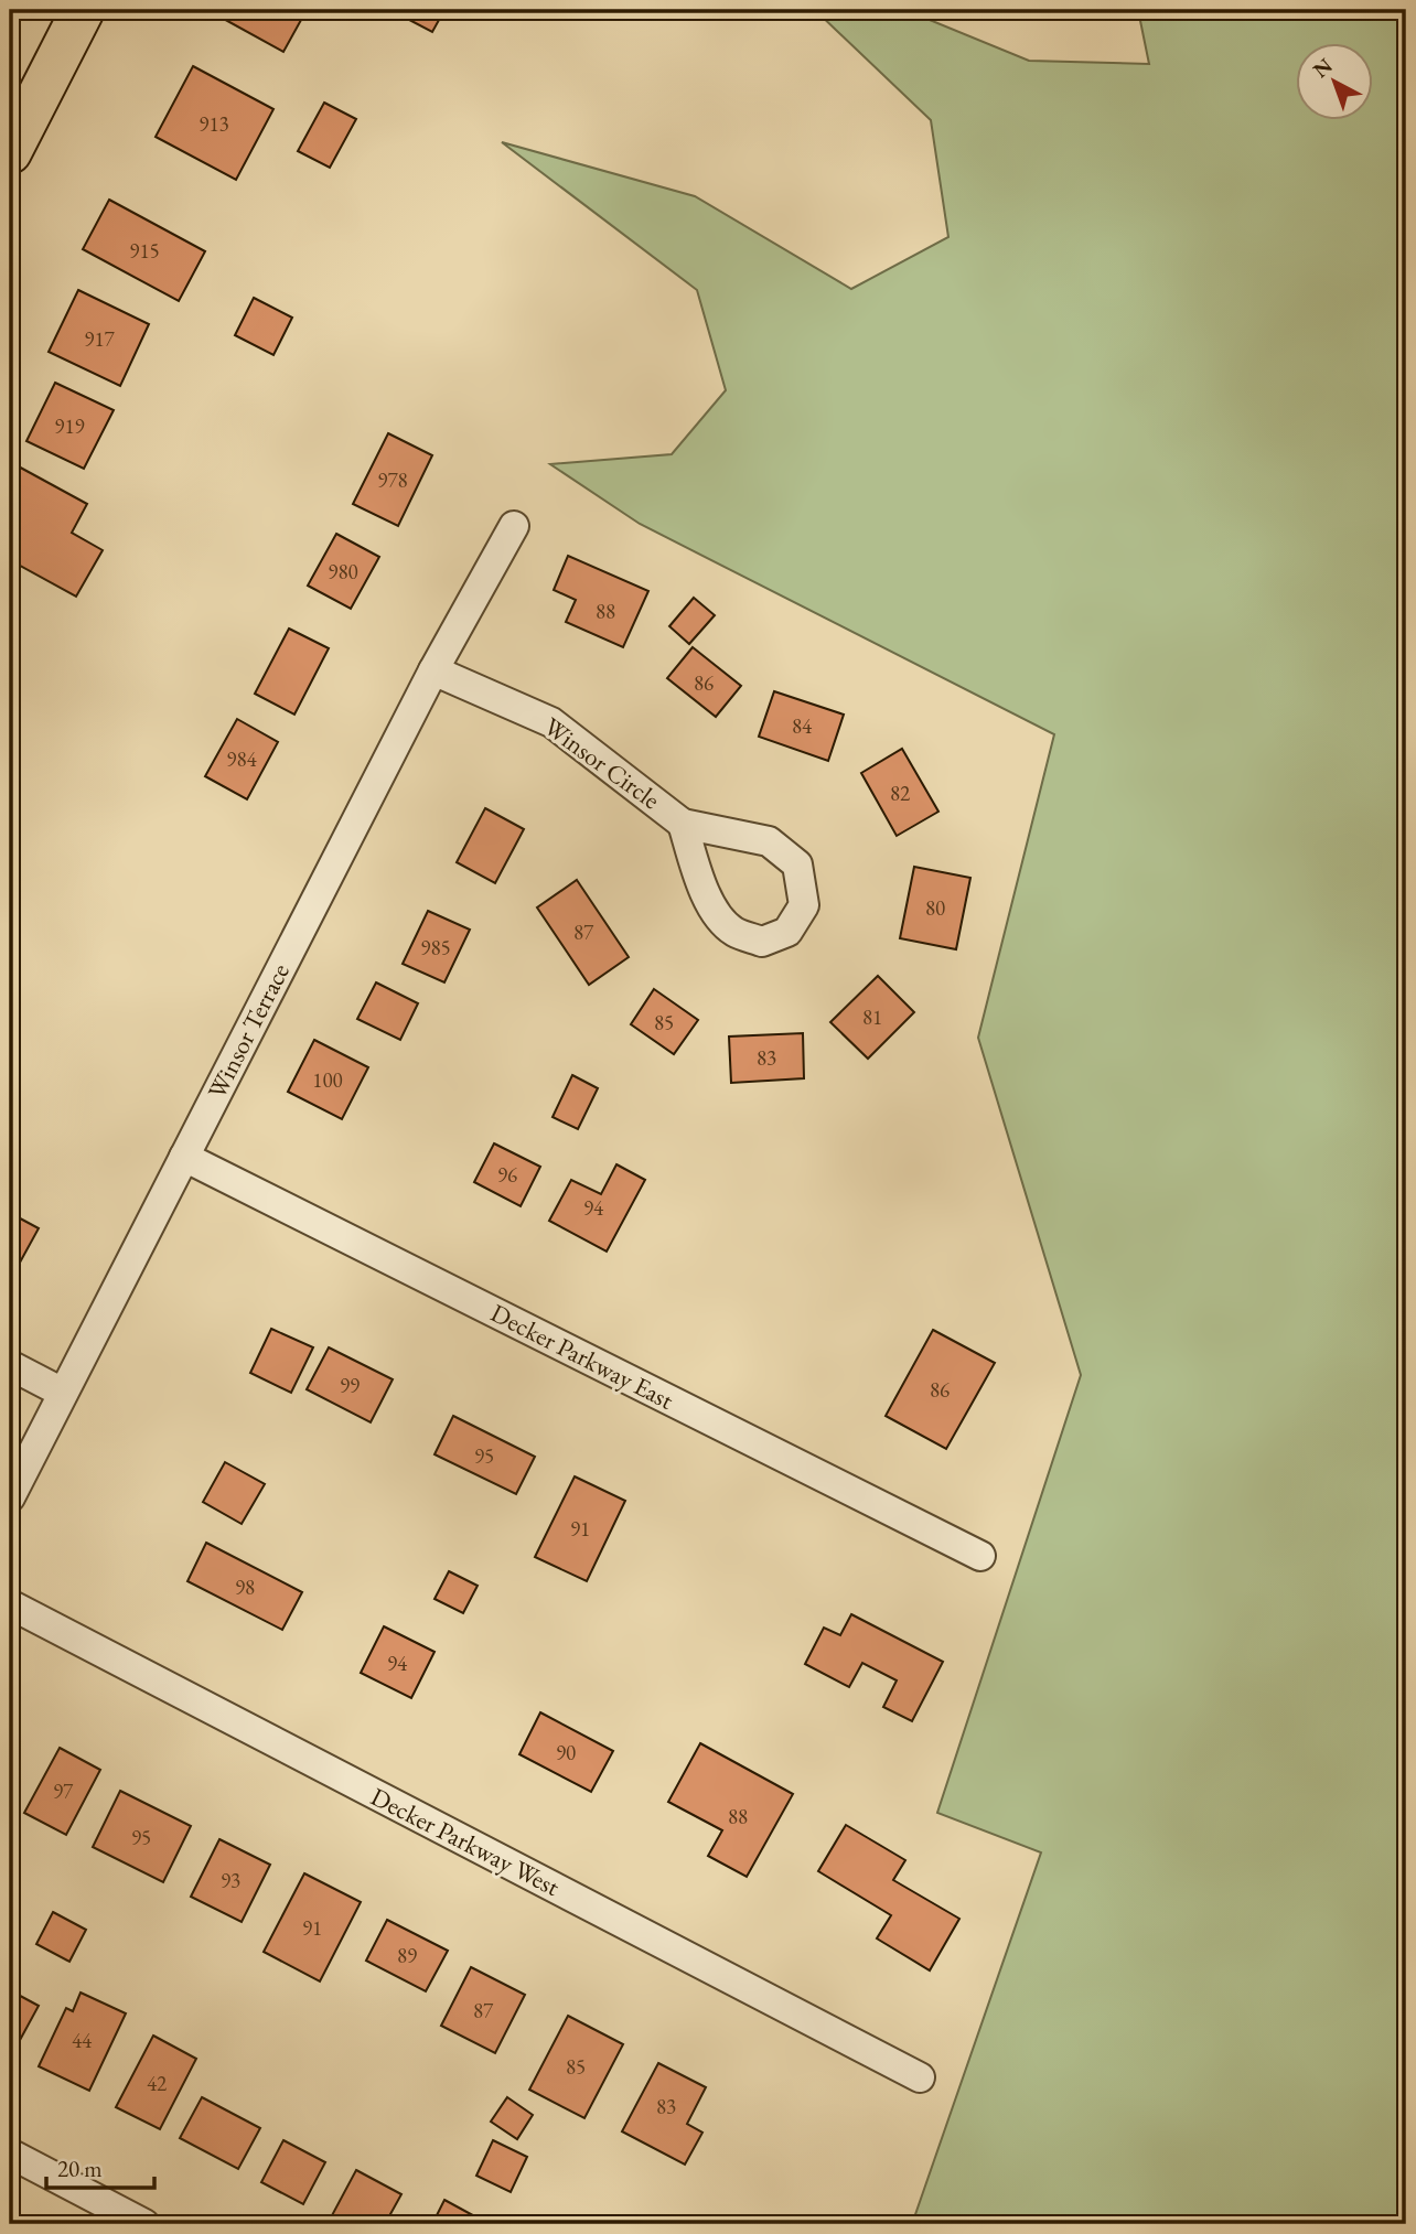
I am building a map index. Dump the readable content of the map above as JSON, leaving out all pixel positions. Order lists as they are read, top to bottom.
{
  "streets": {
    "street": [
      "Winsor Circle",
      "Winsor Terrace",
      "Decker Parkway East",
      "Decker Parkway West"
    ]
  },
  "crossings": [
    ["Winsor Circle", "Winsor Terrace"],
    ["Winsor Terrace", "Decker Parkway East"]
  ],
  "house_numbers": [
    "913",
    "915",
    "917",
    "919",
    "978",
    "980",
    "88",
    "86",
    "84",
    "984",
    "82",
    "80",
    "87",
    "985",
    "81",
    "85",
    "83",
    "100",
    "96",
    "94",
    "99",
    "86",
    "95",
    "91",
    "98",
    "94",
    "90",
    "97",
    "88",
    "95",
    "93",
    "91",
    "89",
    "87",
    "44",
    "85",
    "42",
    "83"
  ],
  "scale_bar": "20 m",
  "north": "top left"
}
